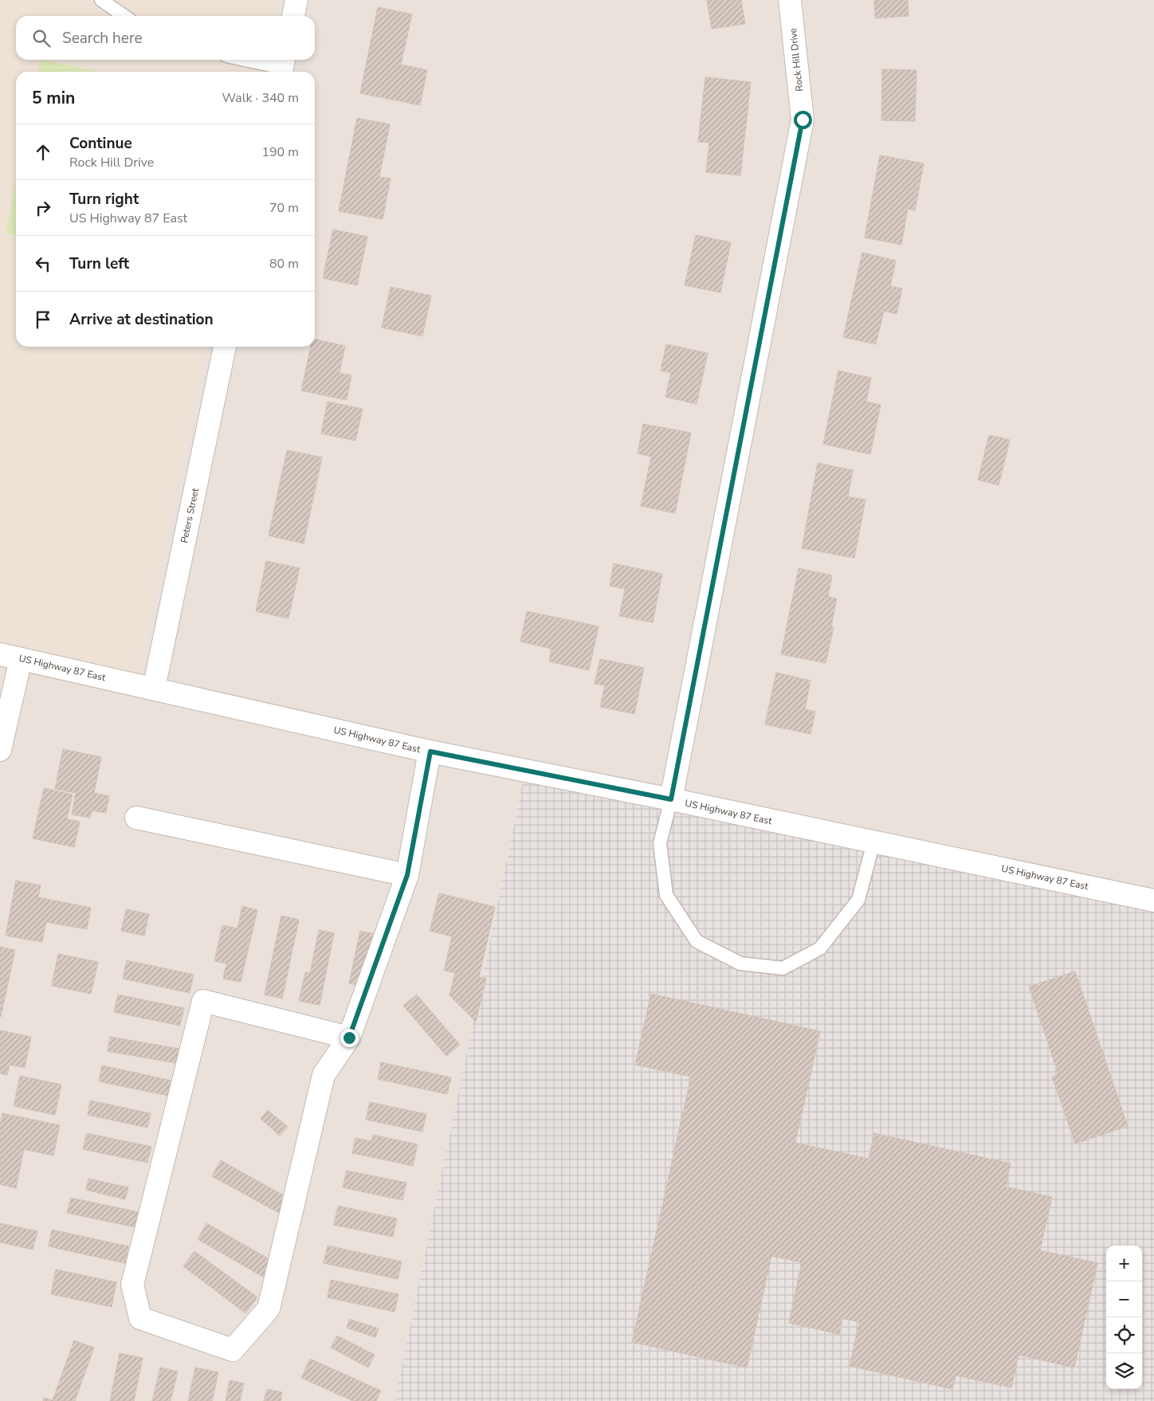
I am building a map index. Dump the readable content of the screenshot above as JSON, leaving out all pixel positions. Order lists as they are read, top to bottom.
{
  "streets": {
    "street": ["Rock Hill Drive", "Peters Street", "US Highway 87 East"]
  },
  "crossings": [
    ["Rock Hill Drive", "US Highway 87 East"],
    ["Peters Street", "US Highway 87 East"]
  ],
  "page": {
    "search": "Search here",
    "heading": ["5 min", "Walk · 340 m"],
    "list": [
      ["Continue", "Rock Hill Drive", "190 m"],
      ["Turn right", "US Highway 87 East", "70 m"],
      ["Turn left", "80 m"],
      "Arrive at destination"
    ],
    "map_buttons": ["+", "−"]
  }
}
